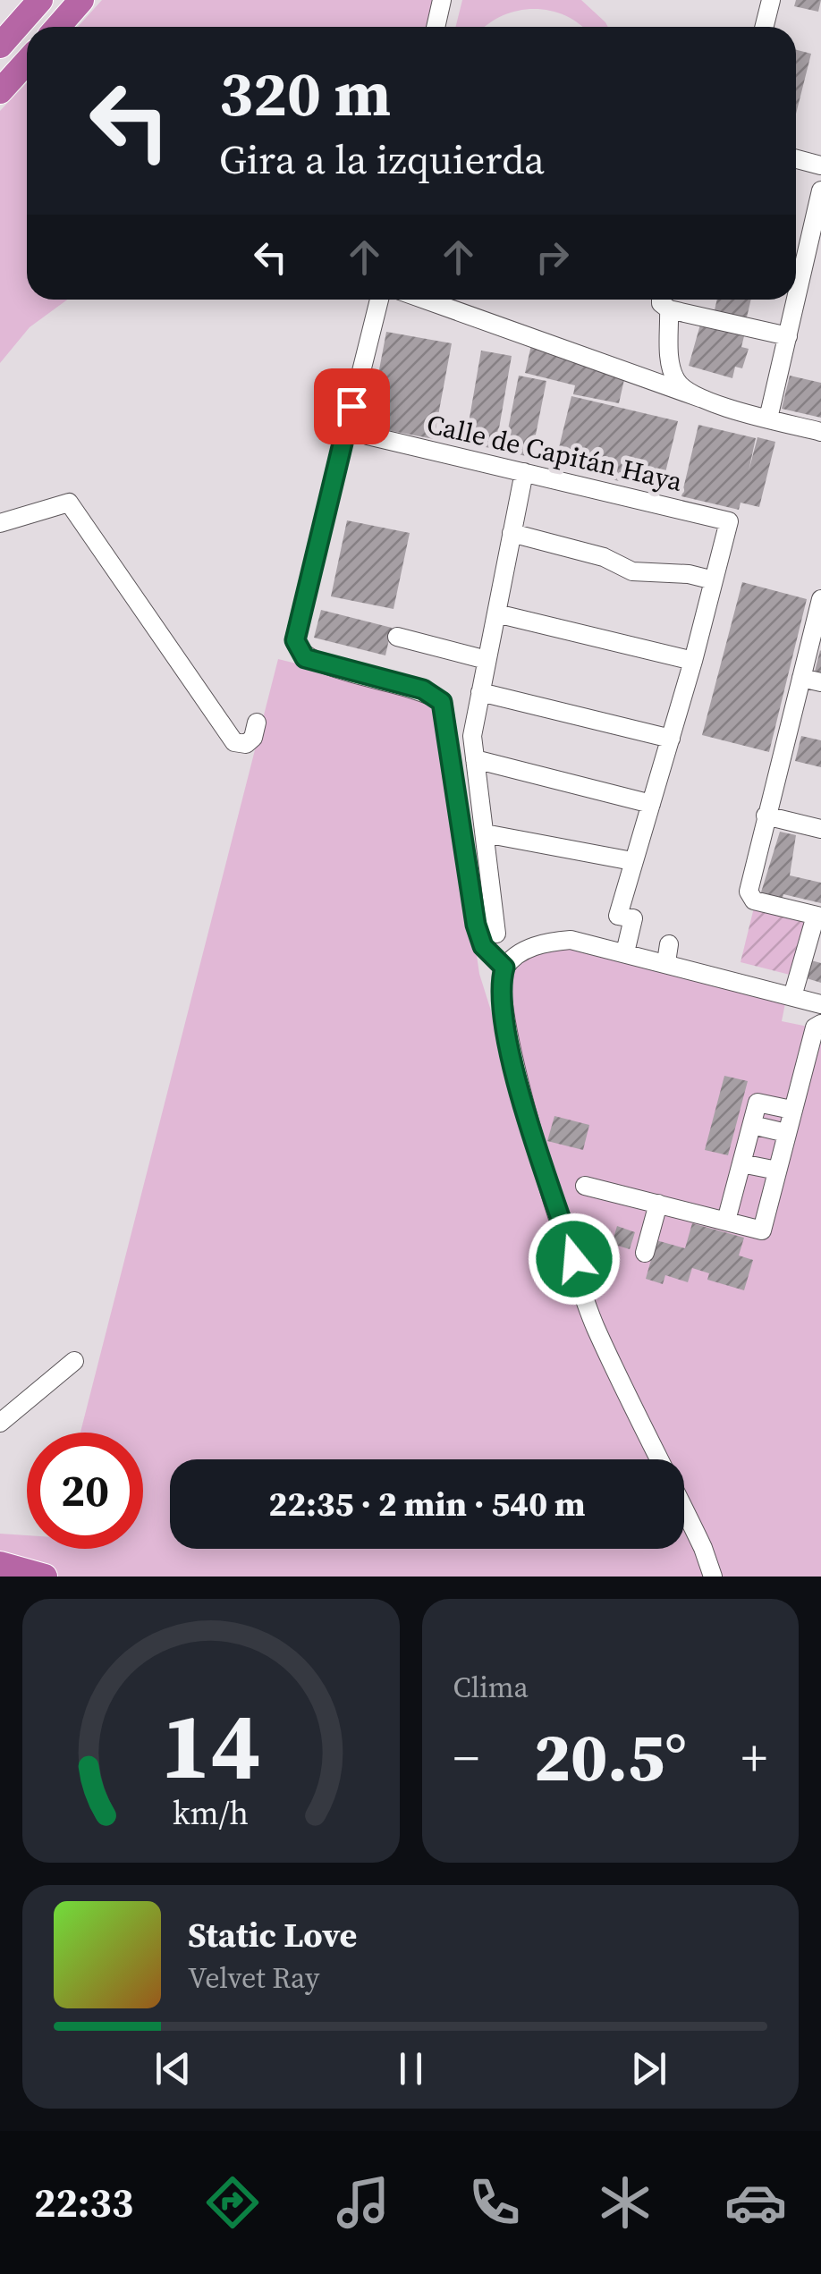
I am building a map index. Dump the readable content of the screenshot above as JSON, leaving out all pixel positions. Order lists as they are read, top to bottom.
{
  "streets": {
    "street": ["Calle de Capitán Haya"]
  },
  "page": {
    "turn": ["320 m", "Gira a la izquierda"],
    "limit": "20",
    "trip": "22:35 · 2 min · 540 m",
    "tile": "Clima",
    "heat": ["−", "20.5°", "+"],
    "song": ["Static Love", "Velvet Ray"],
    "tabs": "22:33",
    "gauge": ["14", "km/h"]
  }
}
